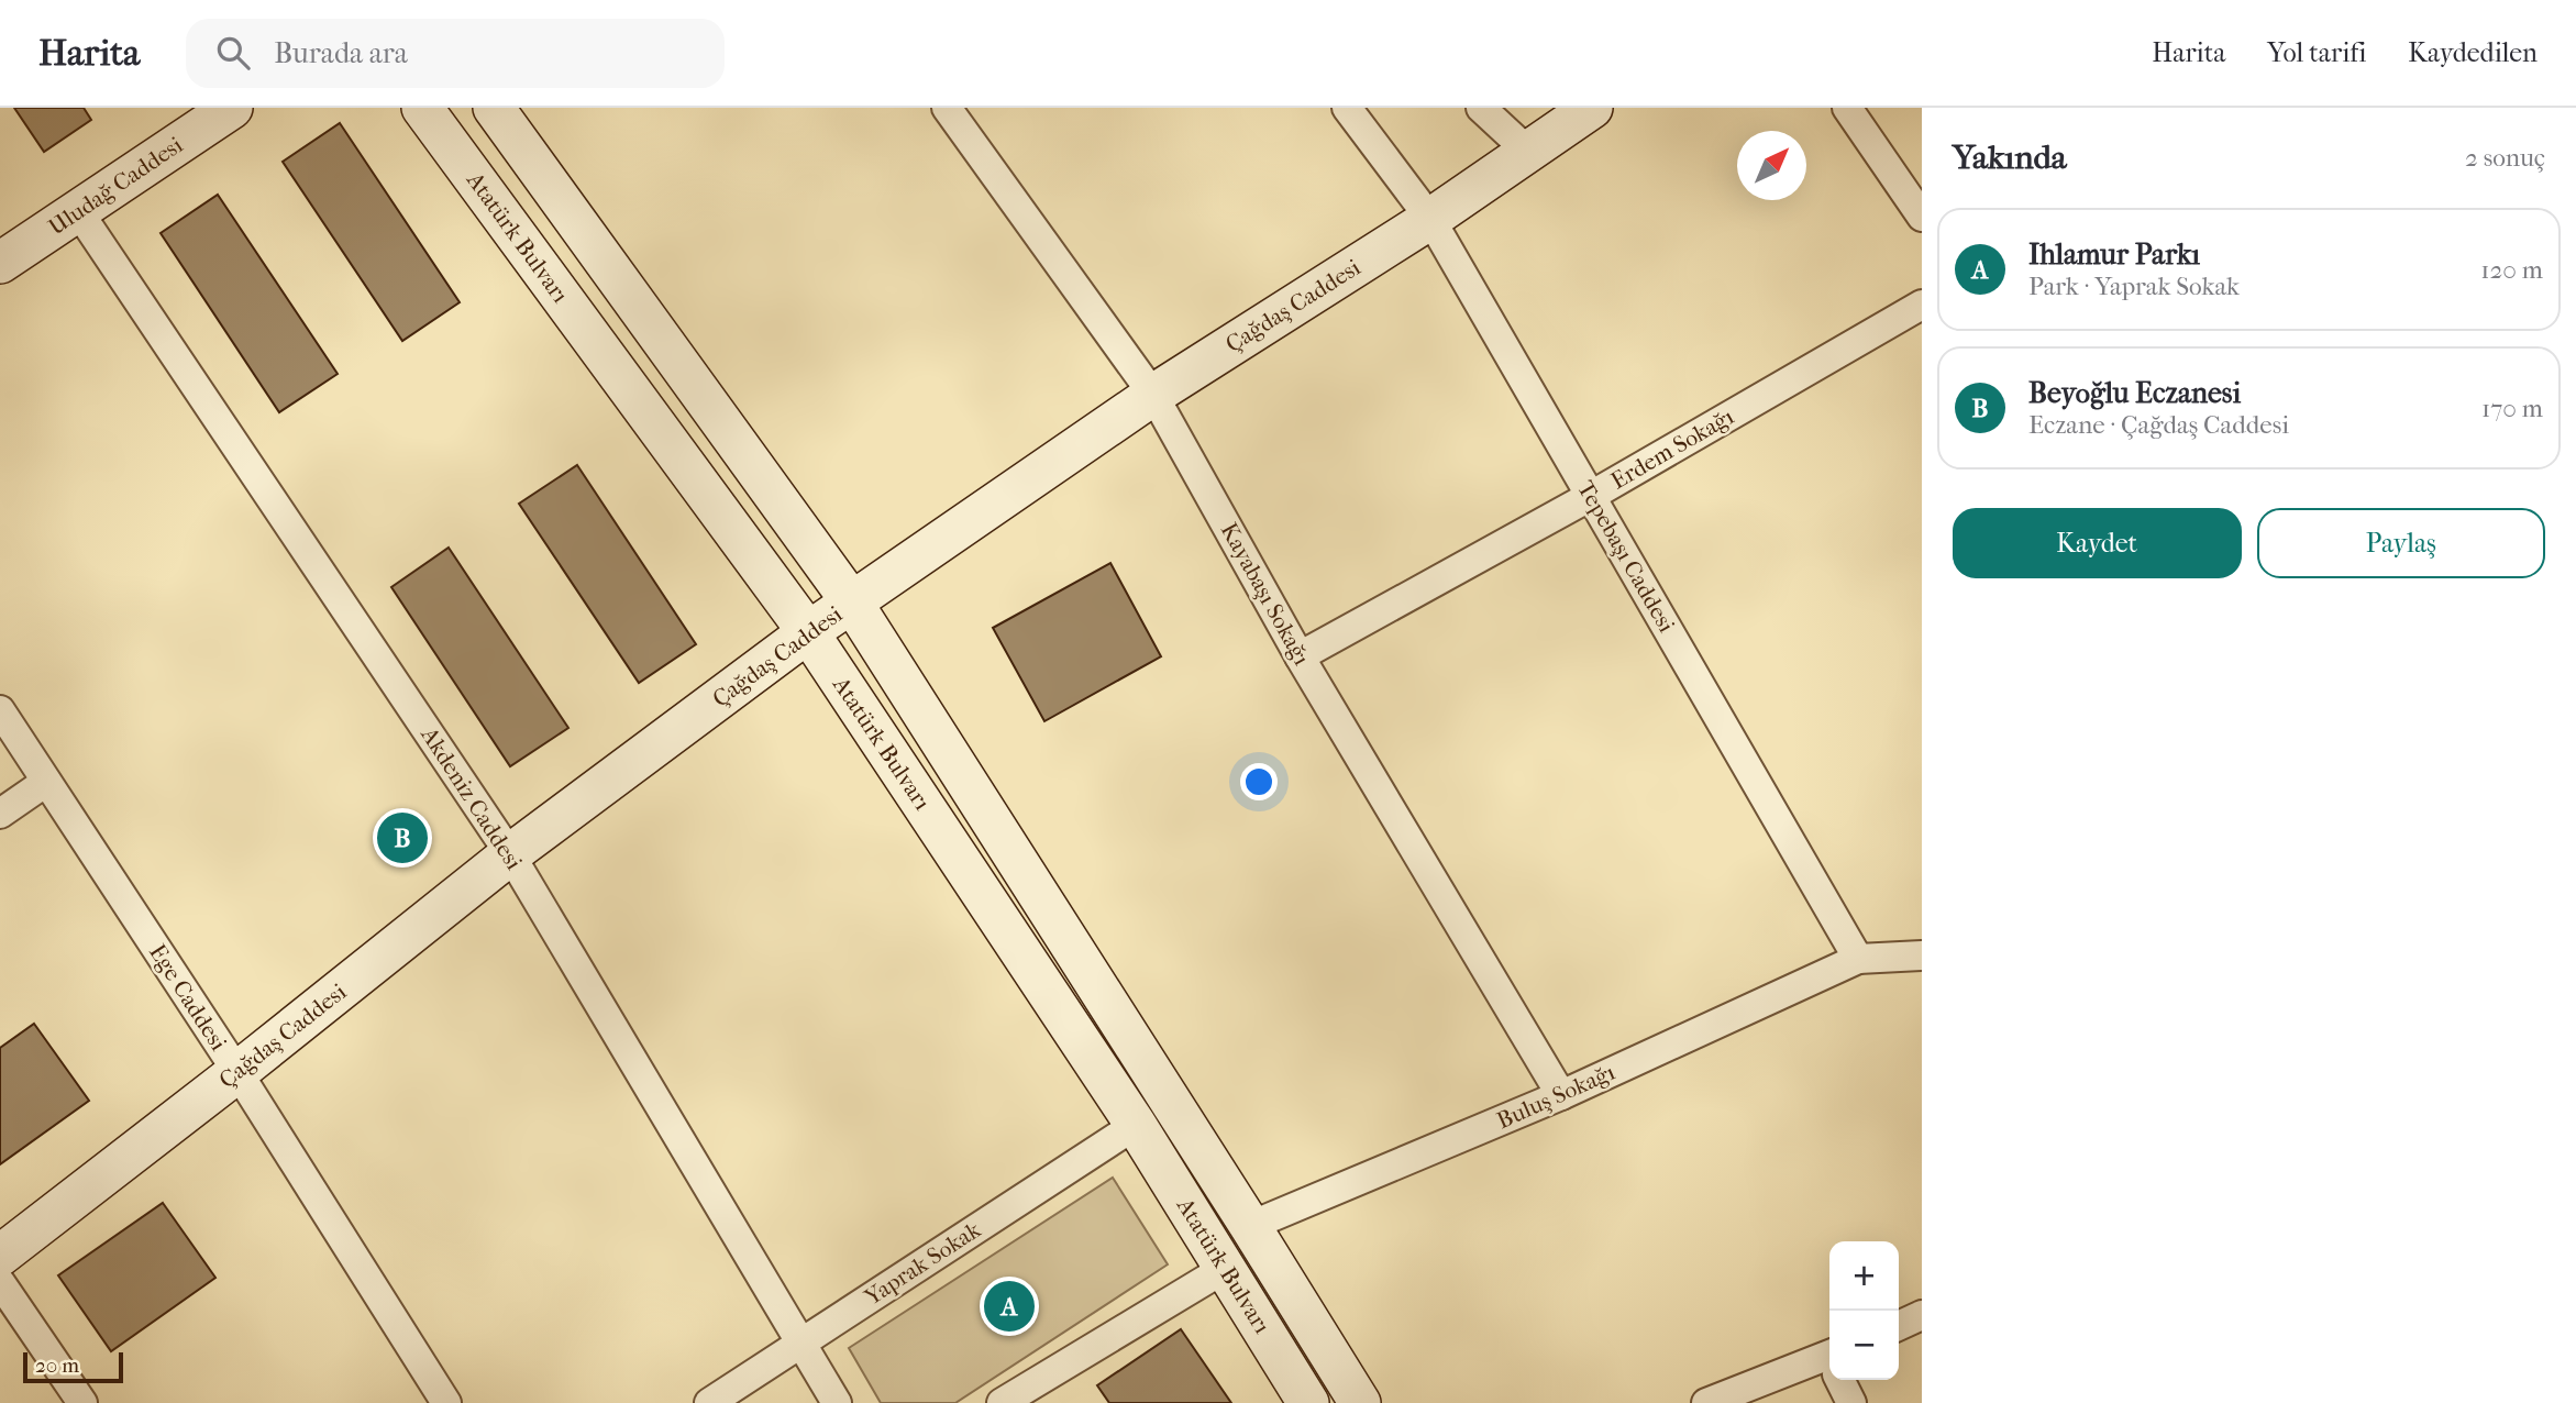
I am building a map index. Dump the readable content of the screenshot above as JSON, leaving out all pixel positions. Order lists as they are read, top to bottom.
{
  "streets": {
    "street": [
      "Uludağ Caddesi",
      "Atatürk Bulvarı",
      "Çağdaş Caddesi",
      "Erdem Sokağı",
      "Tepebaşı Caddesi",
      "Kayabaşı Sokağı",
      "Akdeniz Caddesi",
      "Ege Caddesi",
      "Buluş Sokağı",
      "Yaprak Sokak"
    ]
  },
  "crossings": [
    ["Uludağ Caddesi", "Akdeniz Caddesi"],
    ["Atatürk Bulvarı", "Çağdaş Caddesi"],
    ["Atatürk Bulvarı", "Yaprak Sokak"],
    ["Çağdaş Caddesi", "Tepebaşı Caddesi"],
    ["Çağdaş Caddesi", "Kayabaşı Sokağı"],
    ["Çağdaş Caddesi", "Akdeniz Caddesi"],
    ["Çağdaş Caddesi", "Ege Caddesi"],
    ["Erdem Sokağı", "Tepebaşı Caddesi"],
    ["Erdem Sokağı", "Kayabaşı Sokağı"],
    ["Tepebaşı Caddesi", "Buluş Sokağı"],
    ["Kayabaşı Sokağı", "Buluş Sokağı"],
    ["Akdeniz Caddesi", "Yaprak Sokak"]
  ],
  "scale_bar": "20 m",
  "north": "top right",
  "page": {
    "header": "Harita",
    "search": "Burada ara",
    "nav": ["Harita", "Yol tarifi", "Kaydedilen"],
    "heading": ["Yakında", "2 sonuç"],
    "list": [
      {
        "mark": "A",
        "name": "Ihlamur Parkı",
        "note": "Park · Yaprak Sokak",
        "value": "120 m"
      },
      {
        "mark": "B",
        "name": "Beyoğlu Eczanesi",
        "note": "Eczane · Çağdaş Caddesi",
        "value": "170 m"
      }
    ],
    "buttons": ["Kaydet", "Paylaş"],
    "pins": ["B", "A"],
    "map_buttons": ["+", "−"],
    "scale": "20 m"
  }
}
